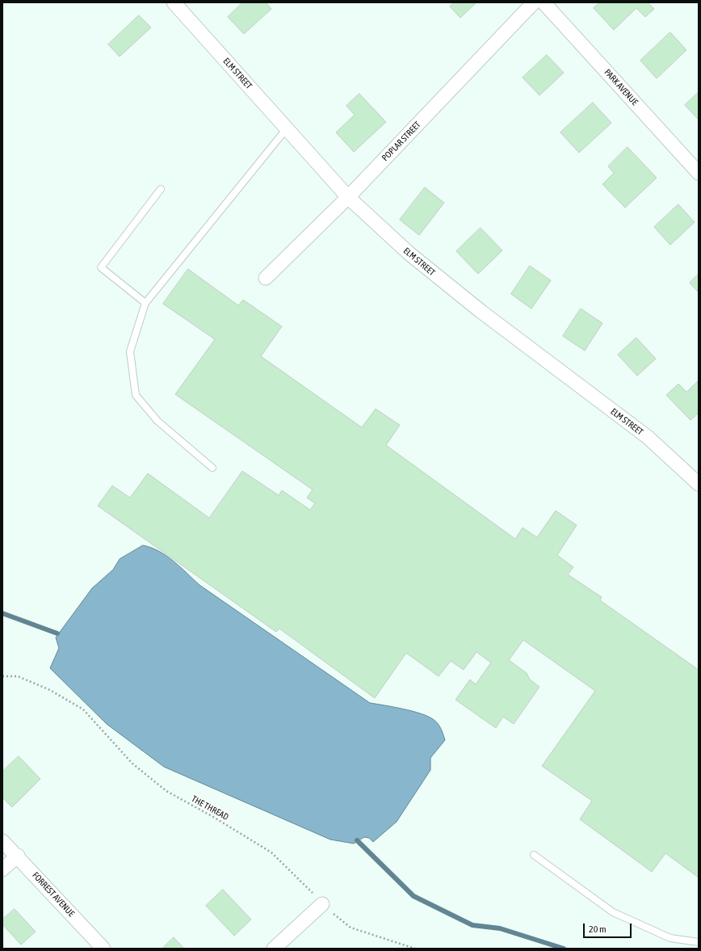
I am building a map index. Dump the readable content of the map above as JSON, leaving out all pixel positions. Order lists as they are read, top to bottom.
{
  "streets": {
    "street": [
      "ELM STREET",
      "PARK AVENUE",
      "POPLAR STREET",
      "FORREST AVENUE"
    ],
    "path": ["THE THREAD"]
  },
  "crossings": [
    ["ELM STREET", "POPLAR STREET"]
  ],
  "scale_bar": "20 m"
}
